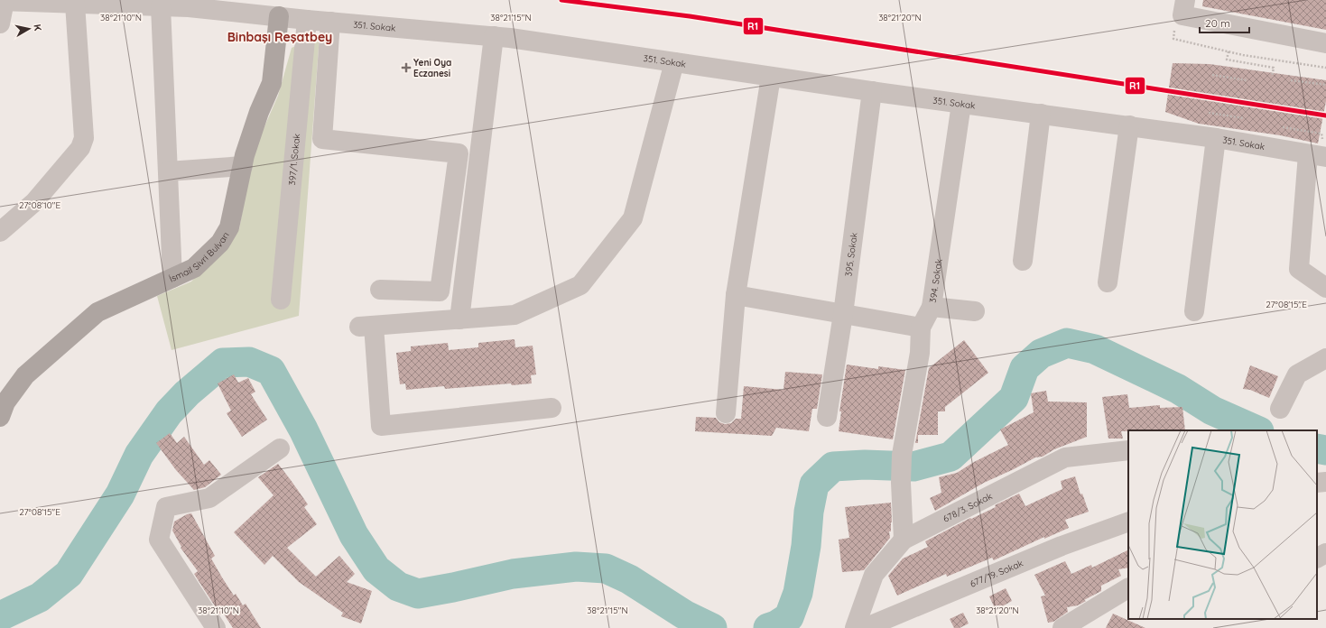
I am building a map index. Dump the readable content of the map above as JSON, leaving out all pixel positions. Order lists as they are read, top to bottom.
{
  "streets": {
    "main road": ["İsmail Sivri Bulvarı"],
    "street": [
      "351. Sokak",
      "397/1. Sokak",
      "395. Sokak",
      "394. Sokak",
      "678/3. Sokak",
      "677/19. Sokak"
    ]
  },
  "crossings": [
    ["351. Sokak", "397/1. Sokak"],
    ["351. Sokak", "İsmail Sivri Bulvarı"],
    ["351. Sokak", "395. Sokak"],
    ["351. Sokak", "394. Sokak"],
    ["394. Sokak", "678/3. Sokak"]
  ],
  "districts": ["Binbaşı Reşatbey"],
  "places": {
    "health": ["Yeni Oya Eczanesi"]
  },
  "lines": ["transit line R1"],
  "scale_bar": "20 m",
  "north": "right",
  "coordinates": [
    "38°21'10\"N",
    "38°21'15\"N",
    "38°21'20\"N",
    "27°08'10\"E",
    "27°08'15\"E"
  ]
}
